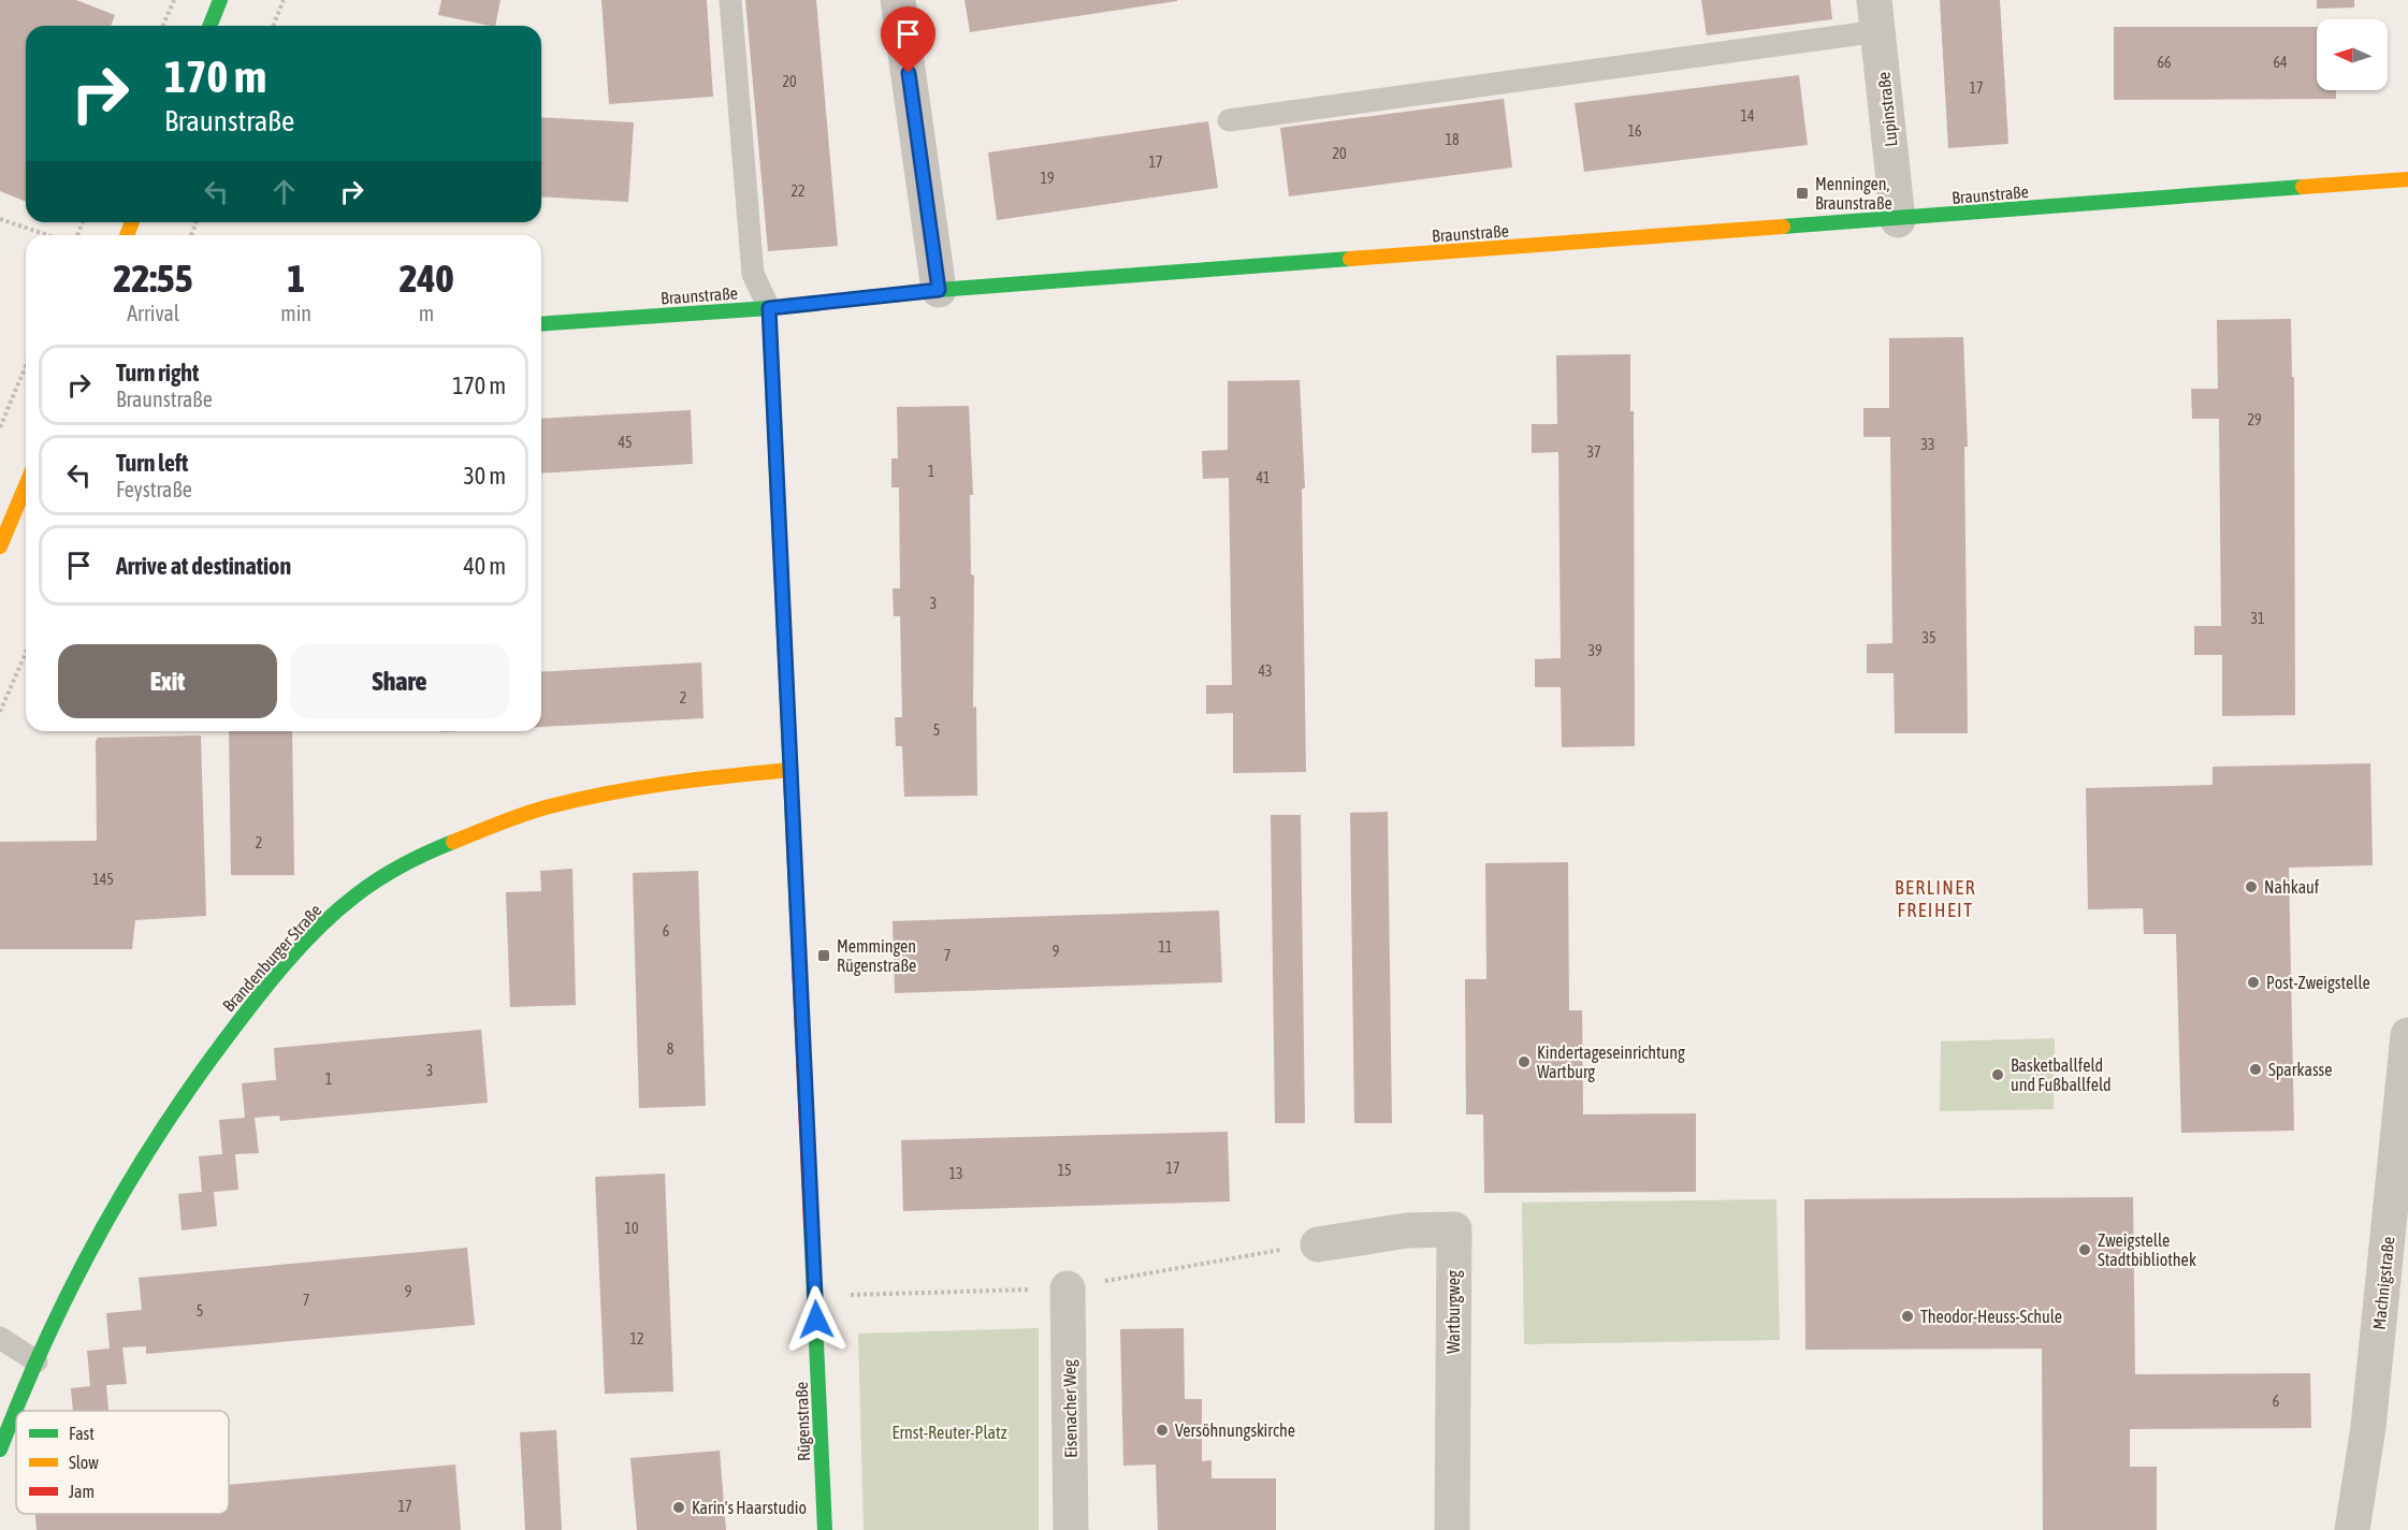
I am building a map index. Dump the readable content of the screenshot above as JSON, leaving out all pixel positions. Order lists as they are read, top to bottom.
{
  "streets": {
    "street": [
      "Lupinstraße",
      "Braunstraße",
      "Brandenburger Straße",
      "Machnigstraße",
      "Wartburgweg",
      "Eisenacher Weg",
      "Rügenstraße"
    ]
  },
  "crossings": [
    ["Lupinstraße", "Braunstraße"],
    ["Braunstraße", "Rügenstraße"],
    ["Brandenburger Straße", "Rügenstraße"]
  ],
  "districts": ["BERLINER FREIHEIT"],
  "parks": ["Ernst-Reuter-Platz"],
  "places": {
    "transit": ["Menningen, Braunstraße", "Memmingen Rügenstraße"],
    "other": [
      "Nahkauf",
      "Post-Zweigstelle",
      "Kindertageseinrichtung Wartburg",
      "Sparkasse",
      "Basketballfeld und Fußballfeld",
      "Zweigstelle Stadtbibliothek",
      "Theodor-Heuss-Schule",
      "Versöhnungskirche",
      "Karin's Haarstudio"
    ]
  },
  "house_numbers": [
    "66",
    "64",
    "20",
    "17",
    "14",
    "16",
    "18",
    "20",
    "17",
    "19",
    "22",
    "29",
    "45",
    "33",
    "37",
    "1",
    "41",
    "3",
    "31",
    "35",
    "39",
    "43",
    "2",
    "5",
    "2",
    "145",
    "6",
    "11",
    "9",
    "7",
    "8",
    "3",
    "1",
    "17",
    "15",
    "13",
    "10",
    "9",
    "7",
    "5",
    "12",
    "6",
    "17"
  ],
  "legend": ["Fast", "Slow", "Jam"],
  "north": "left",
  "page": {
    "turn": ["170 m", "Braunstraße"],
    "eta": [
      "22:55",
      "Arrival",
      "1",
      "min",
      "240",
      "m"
    ],
    "list": [
      {
        "name": "Turn right",
        "note": "Braunstraße",
        "value": "170 m"
      },
      {
        "name": "Turn left",
        "note": "Feystraße",
        "value": "30 m"
      },
      {
        "name": "Arrive at destination",
        "value": "40 m"
      }
    ],
    "buttons": ["Exit", "Share"]
  }
}
